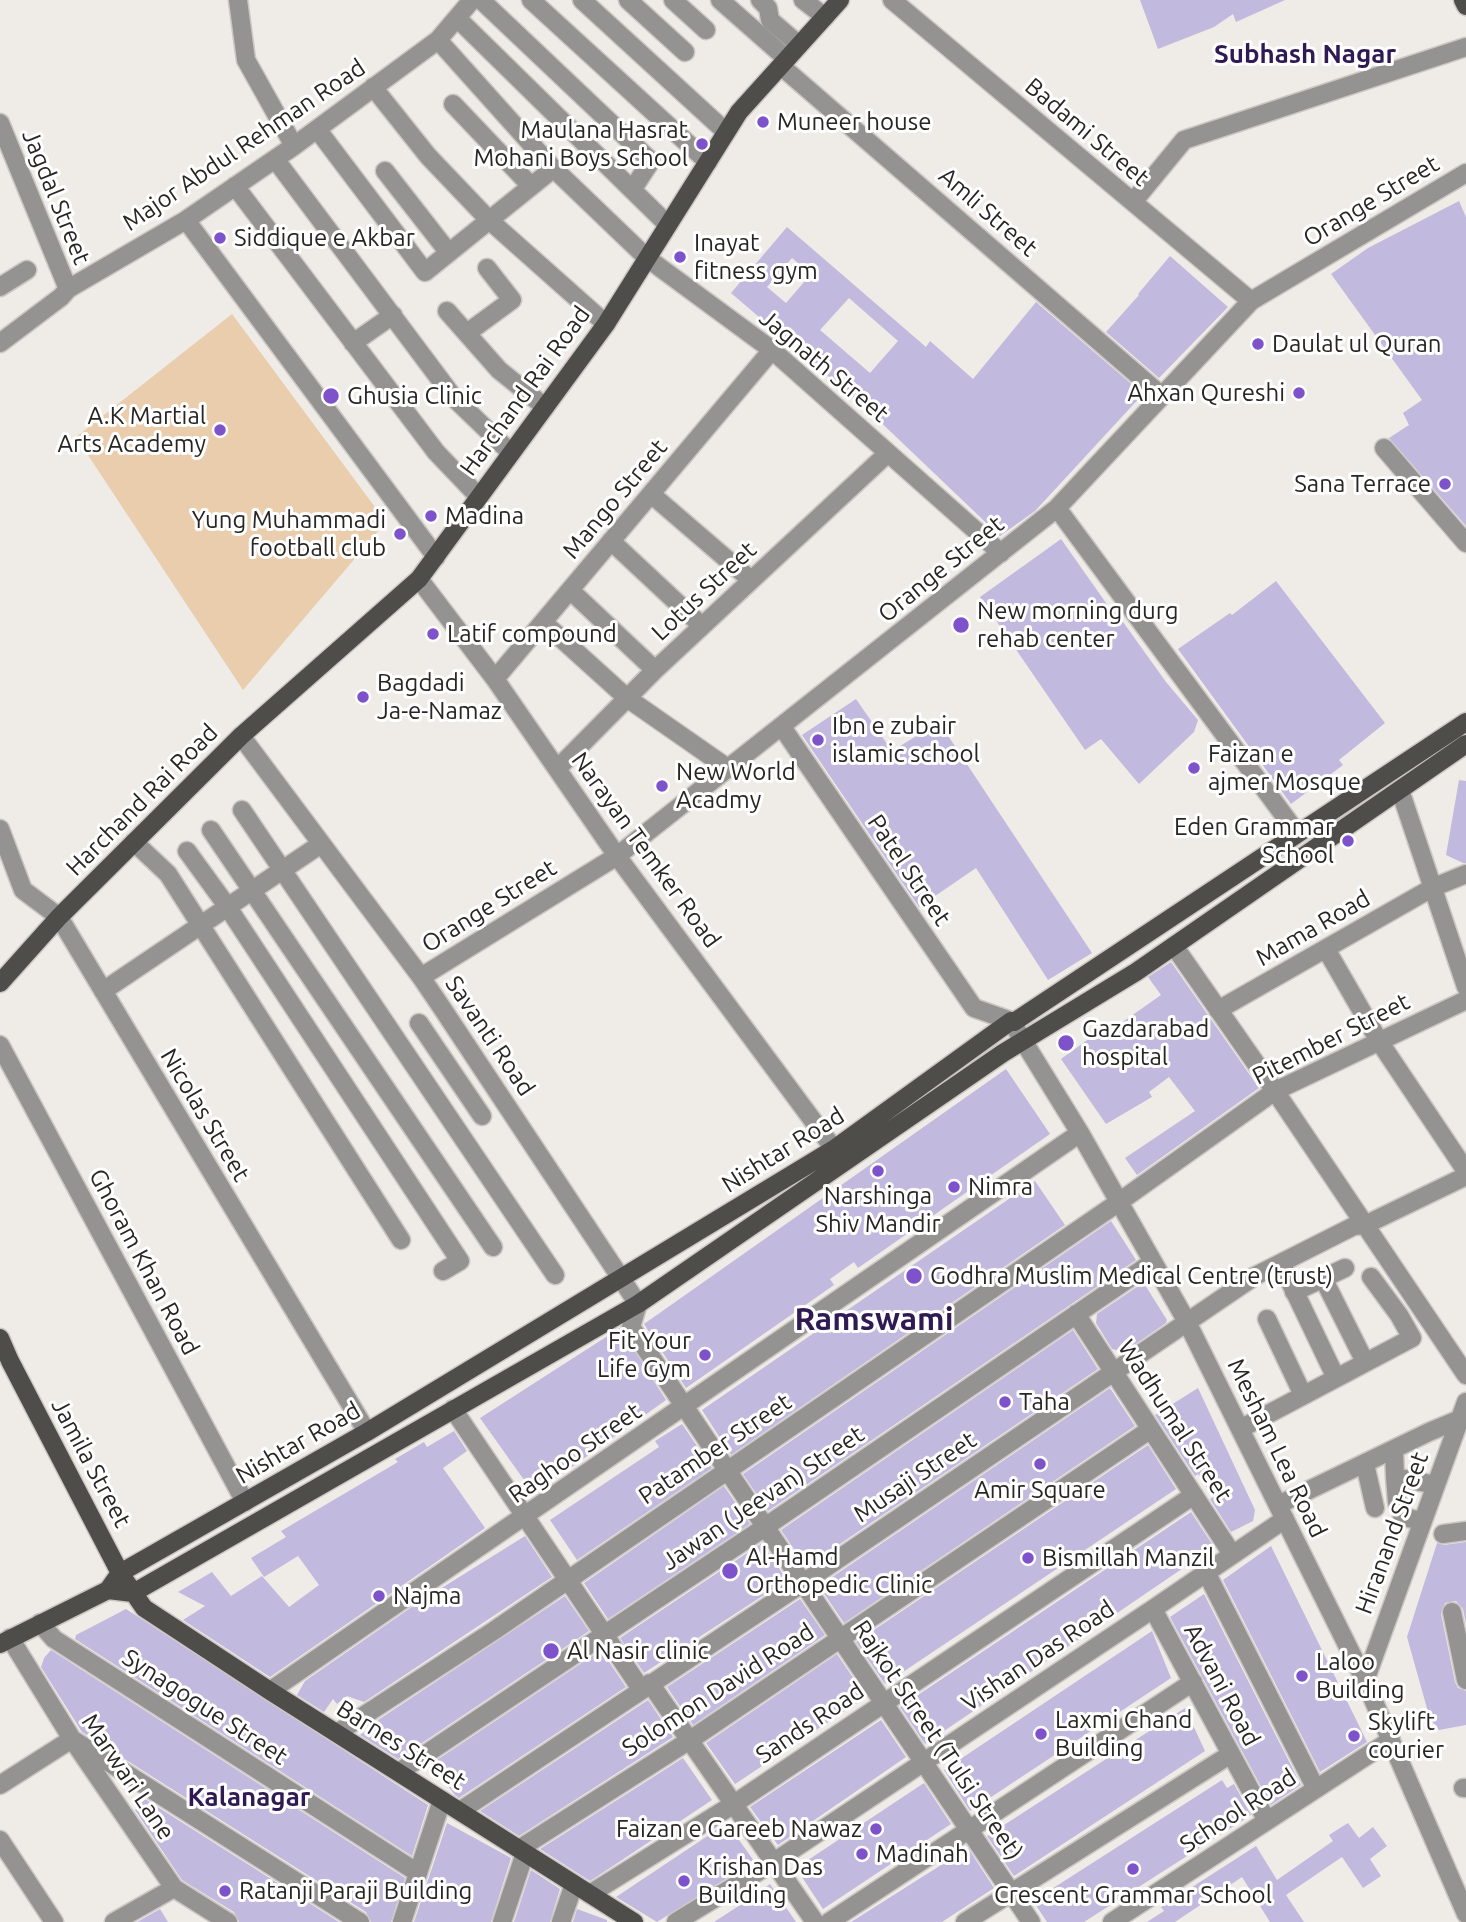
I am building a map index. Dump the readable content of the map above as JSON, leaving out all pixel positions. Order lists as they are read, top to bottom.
{
  "streets": {
    "main road": [
      "Harchand Rai Road",
      "Nishtar Road",
      "Jamila Street",
      "Barnes Street"
    ],
    "street": [
      "Badami Street",
      "Major Abdul Rehman Road",
      "Jagdal Street",
      "Orange Street",
      "Amli Street",
      "Jagnath Street",
      "Mango Street",
      "Lotus Street",
      "Narayan Temker Road",
      "Patel Street",
      "Mama Road",
      "Savanti Road",
      "Pitember Street",
      "Nicolas Street",
      "Ghoram Khan Road",
      "Wadhumal Street",
      "Mesham Lea Road",
      "Patamber Street",
      "Raghoo Street",
      "Musaji Street",
      "Jawan (Jeevan) Street",
      "Hiranand Street",
      "Vishan Das Road",
      "Advani Road",
      "Solomon David Road",
      "Synagogue Street",
      "Sands Road",
      "Rajkot Street (Tulsi Street)",
      "Marwari Lane",
      "School Road"
    ]
  },
  "crossings": [
    ["Badami Street", "Orange Street"],
    ["Major Abdul Rehman Road", "Jagdal Street"],
    ["Major Abdul Rehman Road", "Jagnath Street"],
    ["Orange Street", "Amli Street"],
    ["Orange Street", "Jagnath Street"],
    ["Orange Street", "Narayan Temker Road"],
    ["Orange Street", "Patel Street"],
    ["Orange Street", "Savanti Road"],
    ["Amli Street", "Harchand Rai Road"],
    ["Jagnath Street", "Harchand Rai Road"],
    ["Jagnath Street", "Mango Street"],
    ["Jagnath Street", "Lotus Street"],
    ["Harchand Rai Road", "Narayan Temker Road"],
    ["Harchand Rai Road", "Savanti Road"],
    ["Harchand Rai Road", "Nicolas Street"],
    ["Mango Street", "Narayan Temker Road"],
    ["Lotus Street", "Narayan Temker Road"],
    ["Narayan Temker Road", "Nishtar Road"],
    ["Patel Street", "Nishtar Road"],
    ["Patel Street", "Mesham Lea Road"],
    ["Savanti Road", "Nishtar Road"],
    ["Savanti Road", "Rajkot Street (Tulsi Street)"],
    ["Pitember Street", "Mesham Lea Road"],
    ["Pitember Street", "Patamber Street"],
    ["Nicolas Street", "Nishtar Road"],
    ["Nishtar Road", "Ghoram Khan Road"],
    ["Nishtar Road", "Mesham Lea Road"],
    ["Nishtar Road", "Jamila Street"],
    ["Nishtar Road", "Synagogue Street"],
    ["Nishtar Road", "Rajkot Street (Tulsi Street)"],
    ["Nishtar Road", "Barnes Street"],
    ["Nishtar Road", "Marwari Lane"],
    ["Wadhumal Street", "Musaji Street"],
    ["Wadhumal Street", "Jawan (Jeevan) Street"],
    ["Wadhumal Street", "Vishan Das Road"],
    ["Wadhumal Street", "Solomon David Road"],
    ["Wadhumal Street", "Sands Road"],
    ["Mesham Lea Road", "Patamber Street"],
    ["Mesham Lea Road", "Raghoo Street"],
    ["Mesham Lea Road", "Musaji Street"],
    ["Mesham Lea Road", "Jawan (Jeevan) Street"],
    ["Mesham Lea Road", "Hiranand Street"],
    ["Mesham Lea Road", "Vishan Das Road"],
    ["Mesham Lea Road", "School Road"],
    ["Patamber Street", "Rajkot Street (Tulsi Street)"],
    ["Patamber Street", "Barnes Street"],
    ["Raghoo Street", "Rajkot Street (Tulsi Street)"],
    ["Raghoo Street", "Barnes Street"],
    ["Jamila Street", "Barnes Street"],
    ["Musaji Street", "Rajkot Street (Tulsi Street)"],
    ["Musaji Street", "Barnes Street"],
    ["Jawan (Jeevan) Street", "Rajkot Street (Tulsi Street)"],
    ["Jawan (Jeevan) Street", "Barnes Street"],
    ["Hiranand Street", "Vishan Das Road"],
    ["Vishan Das Road", "Advani Road"],
    ["Vishan Das Road", "Rajkot Street (Tulsi Street)"],
    ["Advani Road", "School Road"],
    ["Solomon David Road", "Rajkot Street (Tulsi Street)"],
    ["Solomon David Road", "Barnes Street"],
    ["Sands Road", "Rajkot Street (Tulsi Street)"],
    ["Sands Road", "Barnes Street"]
  ],
  "districts": ["Subhash Nagar", "Ramswami", "Kalanagar"],
  "places": [
    "Muneer house",
    "Maulana Hasrat Mohani Boys School",
    "Siddique e Akbar",
    "Inayat fitness gym",
    "Daulat ul Quran",
    "Ahxan Qureshi",
    "Ghusia Clinic",
    "A.K Martial Arts Academy",
    "Sana Terrace",
    "Madina",
    "Yung Muhammadi football club",
    "New morning durg rehab center",
    "Latif compound",
    "Bagdadi Ja-e-Namaz",
    "Ibn e zubair islamic school",
    "Faizan e ajmer Mosque",
    "New World Acadmy",
    "Eden Grammar School",
    "Gazdarabad hospital",
    "Narshinga Shiv Mandir",
    "Nimra",
    "Godhra Muslim Medical Centre (trust)",
    "Fit Your Life Gym",
    "Taha",
    "Amir Square",
    "Bismillah Manzil",
    "Al-Hamd Orthopedic Clinic",
    "Najma",
    "Al Nasir clinic",
    "Laloo Building",
    "Laxmi Chand Building",
    "Skylift courier",
    "Faizan e Gareeb Nawaz",
    "Madinah",
    "Crescent Grammar School",
    "Krishan Das Building",
    "Ratanji Paraji Building"
  ]
}
